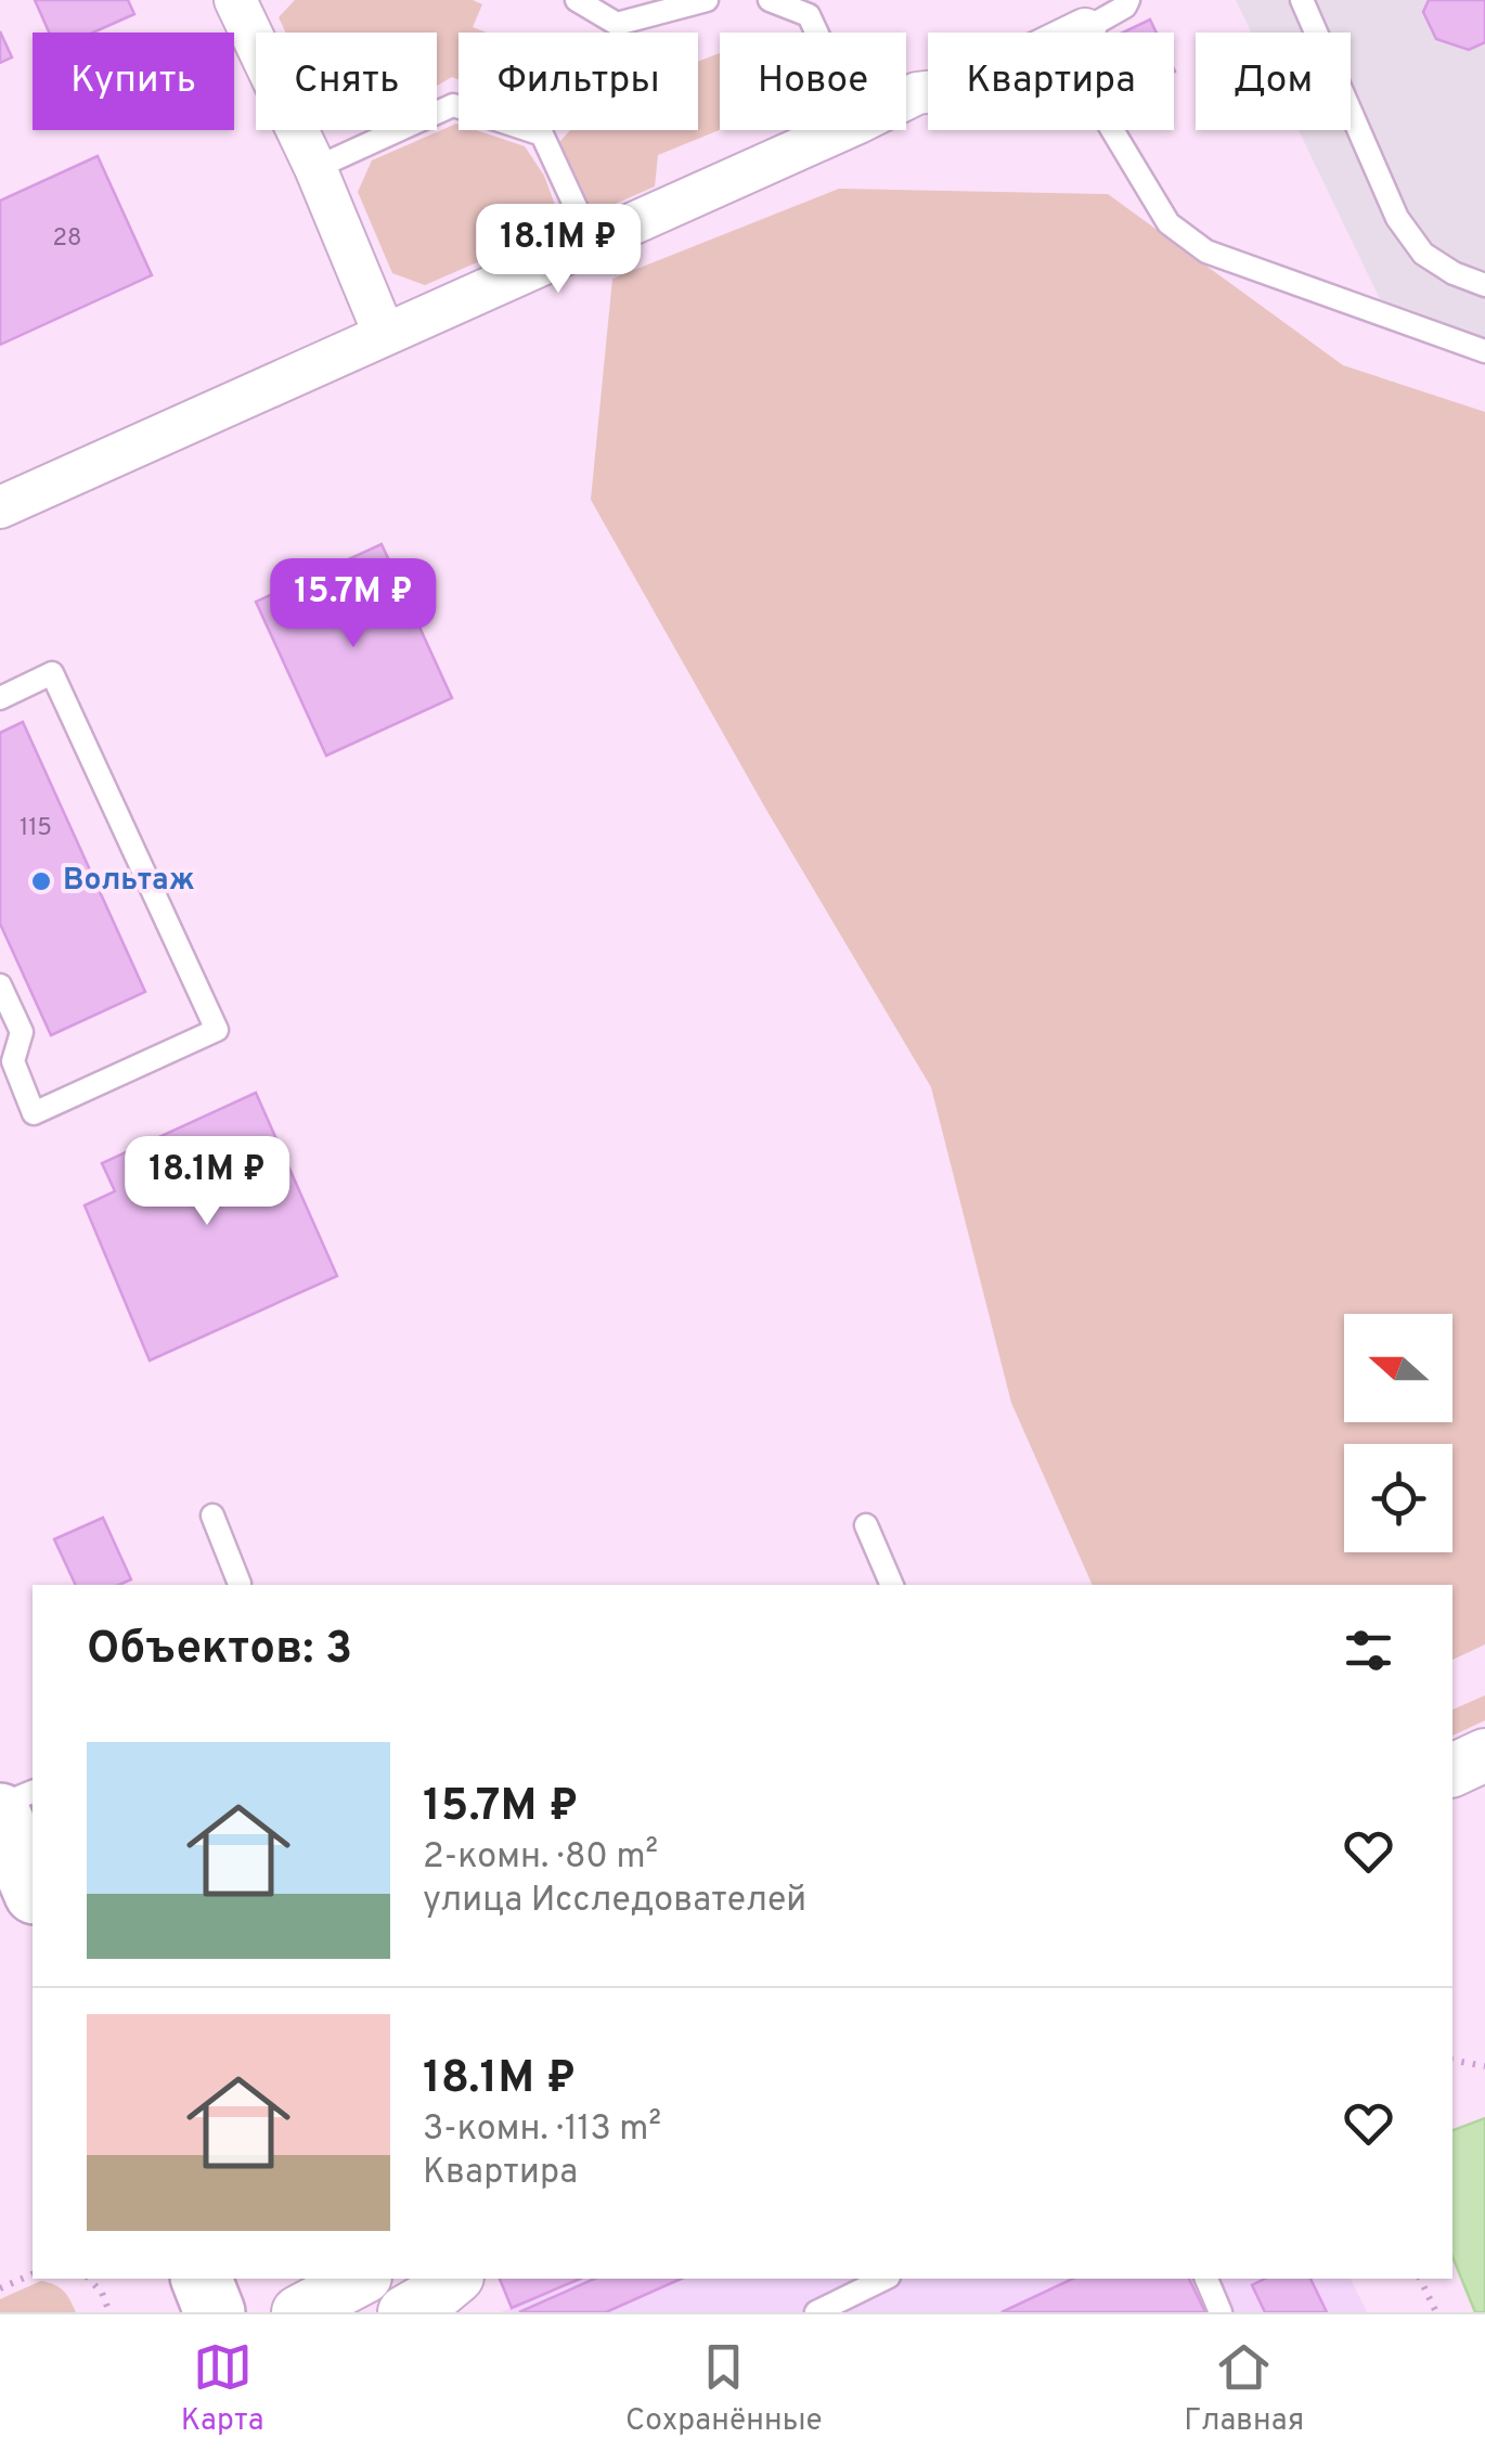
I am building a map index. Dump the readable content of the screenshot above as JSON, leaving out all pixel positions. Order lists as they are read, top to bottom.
{
  "places": ["Вольтаж"],
  "house_numbers": ["28", "115"],
  "north": "left",
  "page": {
    "chip": [
      "Купить",
      "Снять",
      "Фильтры",
      "Новое",
      "Квартира",
      "Дом"
    ],
    "price": ["18.1M ₽", "15.7M ₽", "18.1M ₽"],
    "heading": "Объектов: 3",
    "list": [
      {
        "name": "15.7M ₽",
        "note": "2-комн. · 80 m² · улица Исследователей"
      },
      {
        "name": "18.1M ₽",
        "note": "3-комн. · 113 m² · Квартира"
      }
    ],
    "tabs": ["Карта", "Сохранённые", "Главная"]
  }
}
